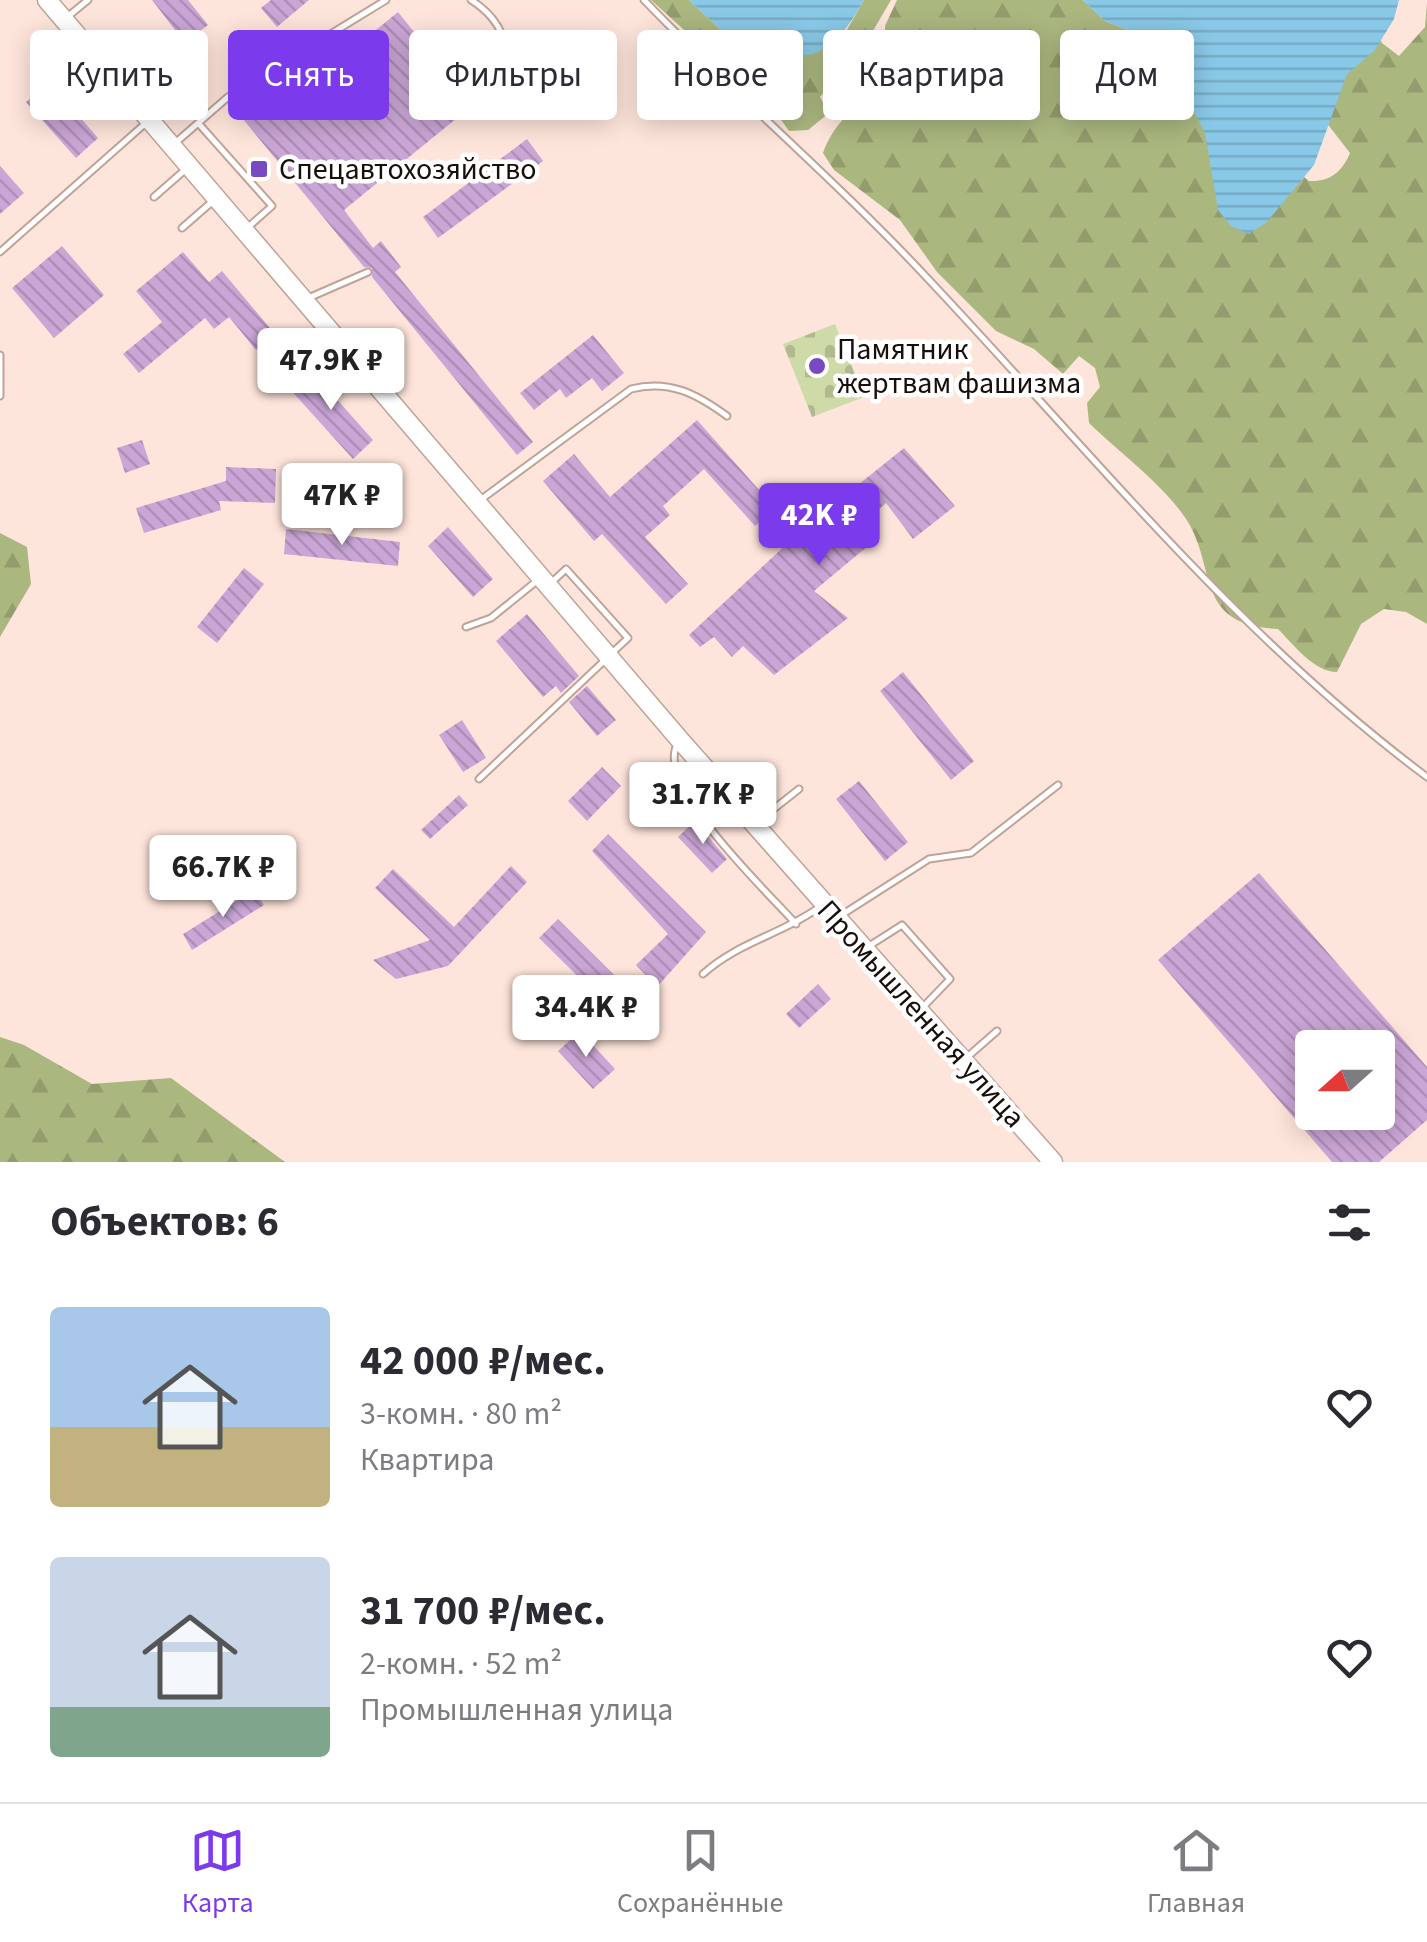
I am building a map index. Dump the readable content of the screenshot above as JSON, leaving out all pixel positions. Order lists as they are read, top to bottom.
{
  "streets": {
    "main road": ["Промышленная улица"]
  },
  "places": {
    "transit": ["Спецавтохозяйство"],
    "other": ["Памятник жертвам фашизма"]
  },
  "north": "left",
  "page": {
    "chip": [
      "Купить",
      "Снять",
      "Фильтры",
      "Новое",
      "Квартира",
      "Дом"
    ],
    "price": [
      "47.9K ₽",
      "47K ₽",
      "42K ₽",
      "31.7K ₽",
      "66.7K ₽",
      "34.4K ₽"
    ],
    "heading": "Объектов: 6",
    "list": [
      {
        "name": "42 000 ₽/мес.",
        "note": "3-комн. · 80 m² · Квартира"
      },
      {
        "name": "31 700 ₽/мес.",
        "note": "2-комн. · 52 m² · Промышленная улица"
      }
    ],
    "tabs": ["Карта", "Сохранённые", "Главная"]
  }
}
